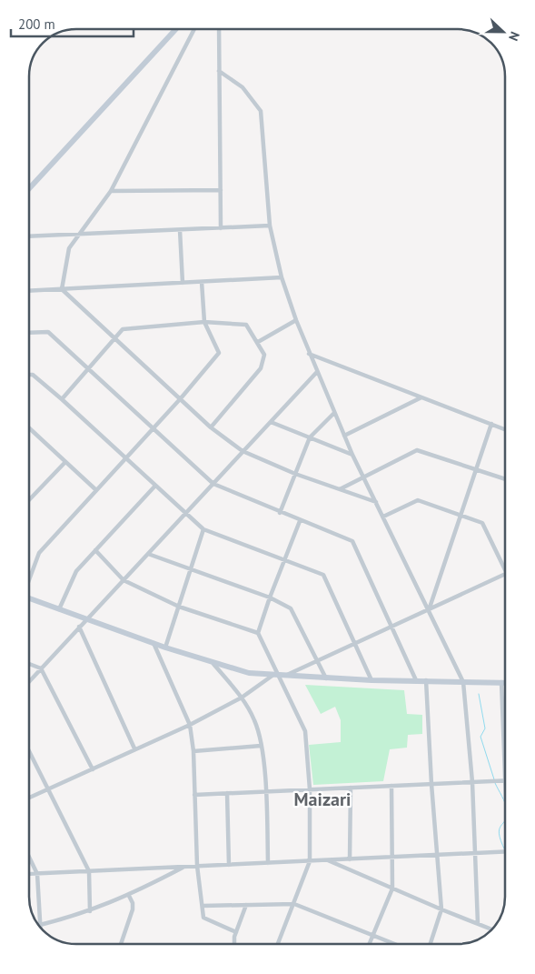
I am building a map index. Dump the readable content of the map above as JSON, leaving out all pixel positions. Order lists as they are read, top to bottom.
{
  "districts": ["Maizari"],
  "scale_bar": "200 m",
  "north": "right"
}
